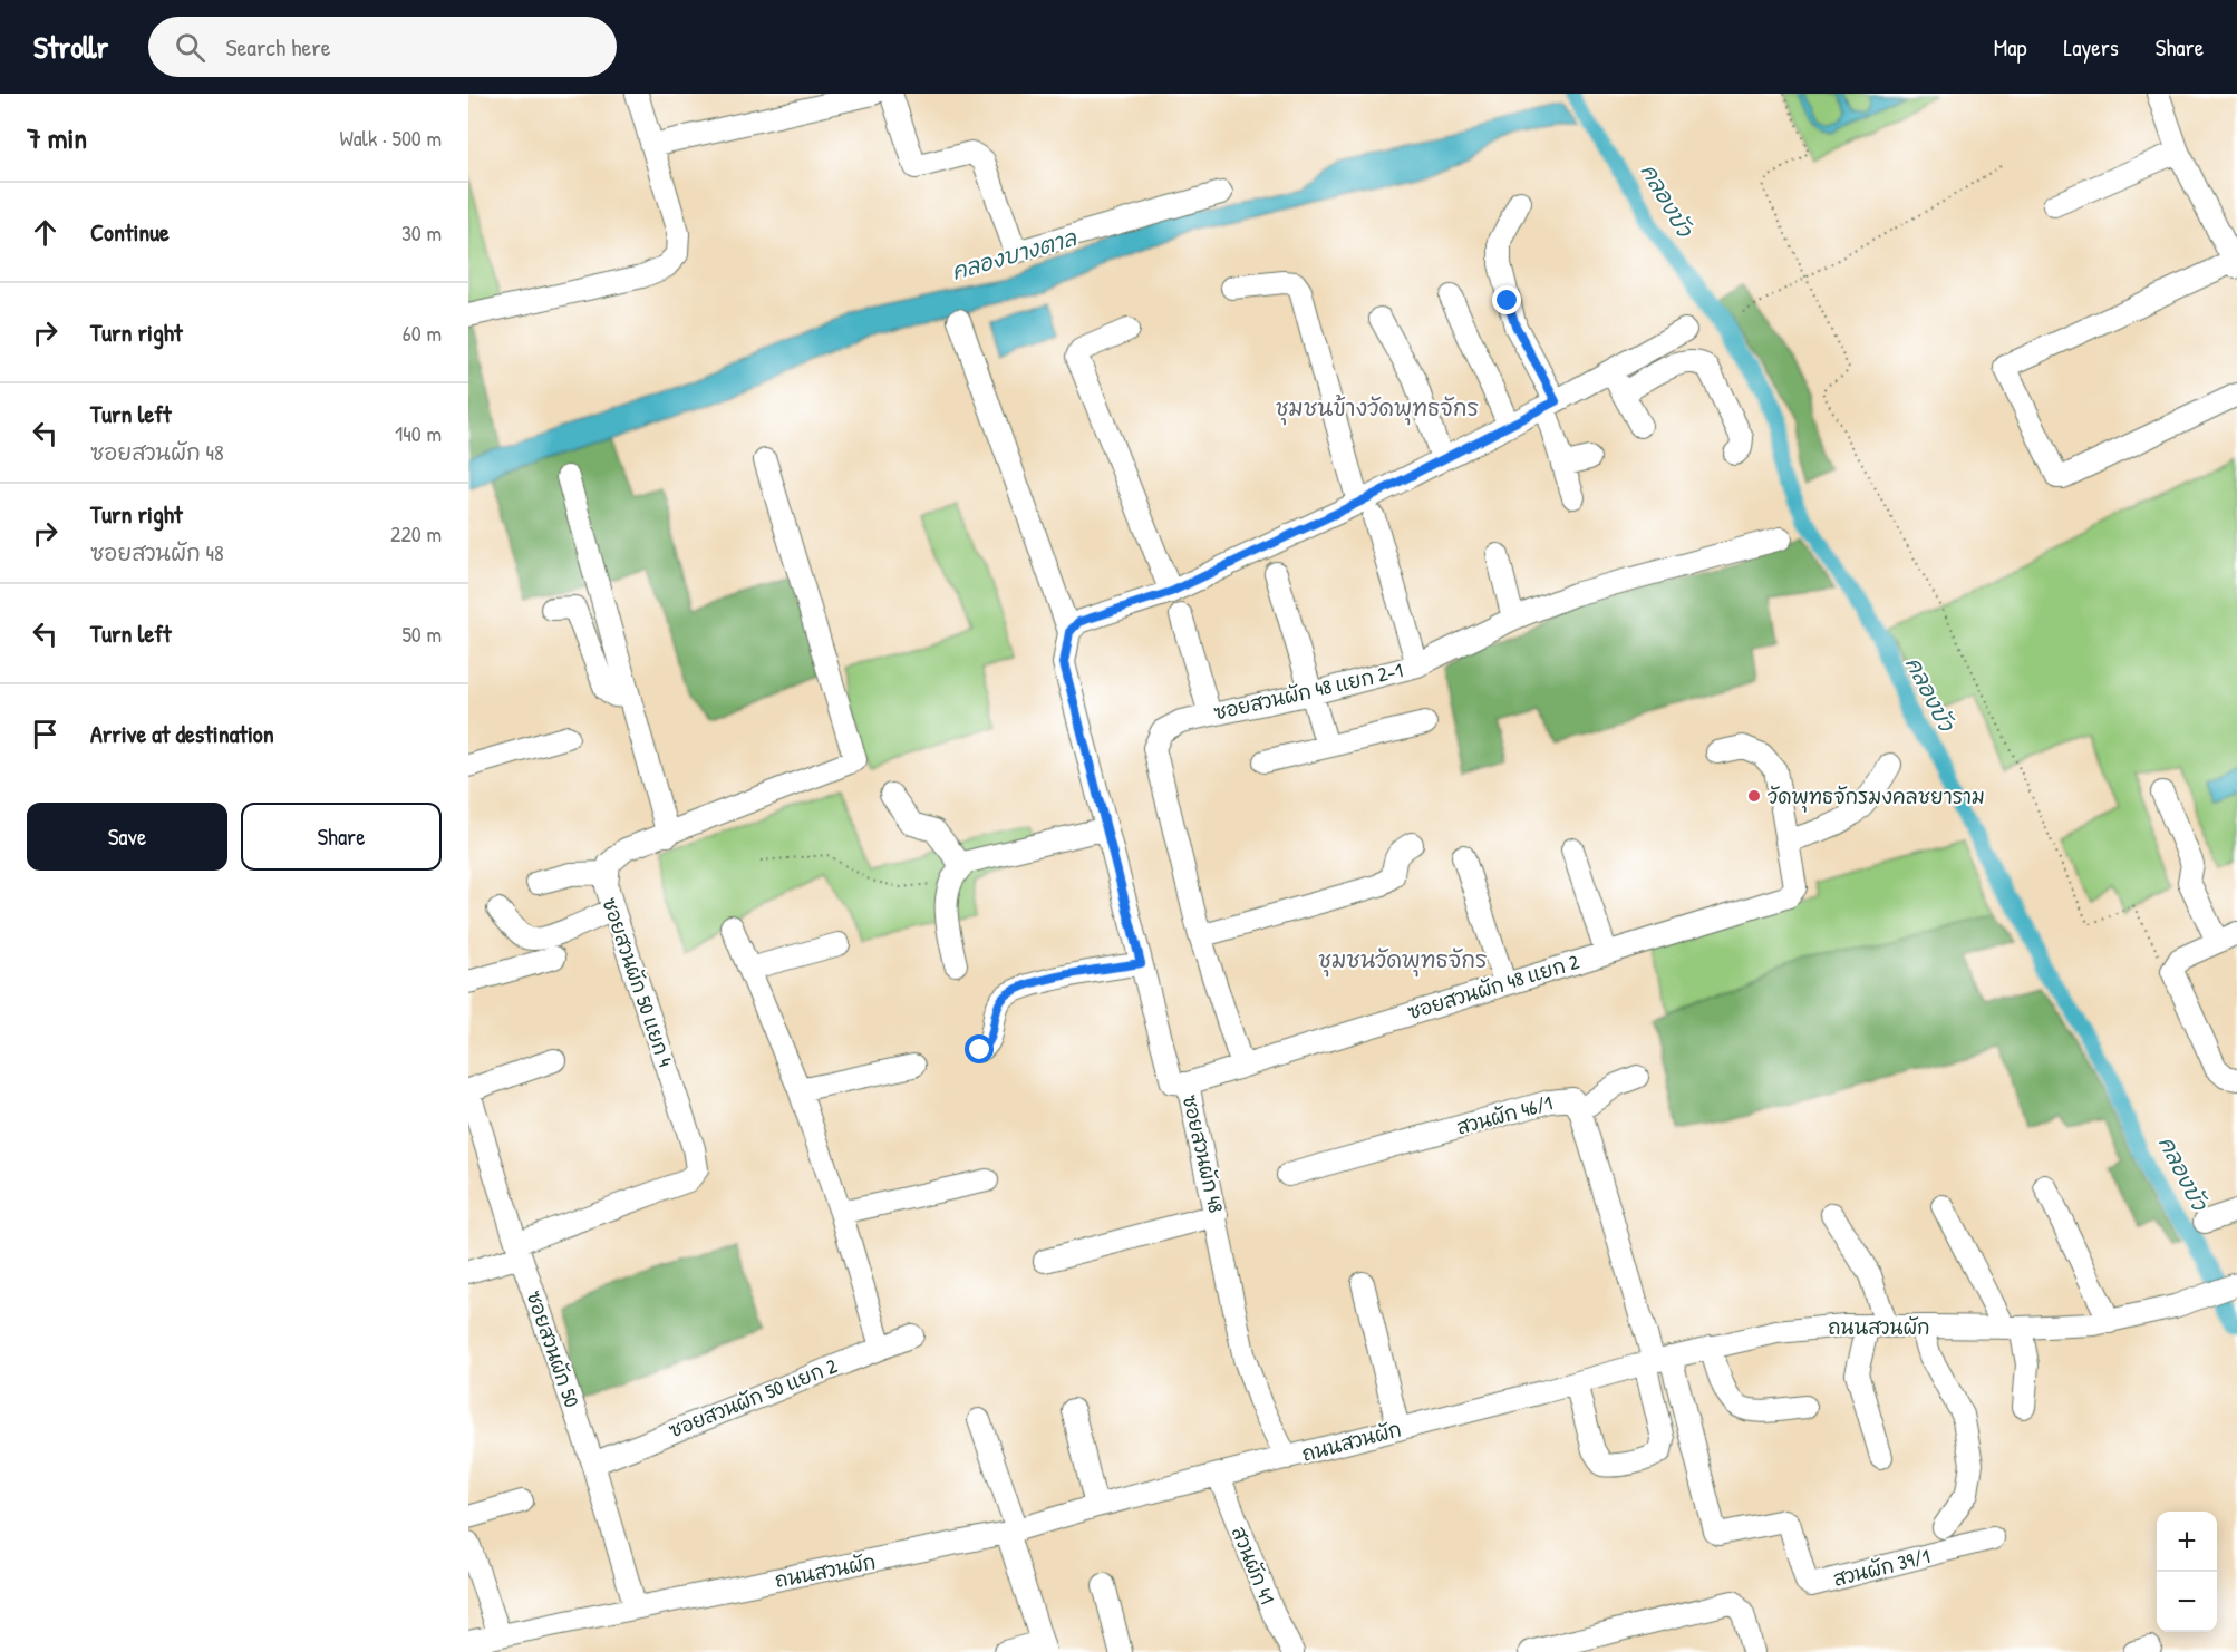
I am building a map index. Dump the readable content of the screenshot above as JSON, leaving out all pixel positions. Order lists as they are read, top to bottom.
{
  "streets": {
    "street": [
      "ซอยสวนผัก 48 แยก 2-1",
      "ซอยสวนผัก 50 แยก 4",
      "ซอยสวนผัก 48 แยก 2",
      "สวนผัก 46/1",
      "ซอยสวนผัก 48",
      "ถนนสวนผัก",
      "ซอยสวนผัก 50",
      "ซอยสวนผัก 50 แยก 2",
      "สวนผัก 41",
      "สวนผัก 39/1"
    ]
  },
  "crossings": [
    ["ซอยสวนผัก 48 แยก 2-1", "ซอยสวนผัก 48 แยก 2"],
    ["ซอยสวนผัก 50 แยก 4", "ซอยสวนผัก 50"],
    ["ซอยสวนผัก 48 แยก 2", "ซอยสวนผัก 48"],
    ["สวนผัก 46/1", "ถนนสวนผัก"],
    ["สวนผัก 46/1", "สวนผัก 39/1"],
    ["ซอยสวนผัก 48", "ถนนสวนผัก"],
    ["ถนนสวนผัก", "ซอยสวนผัก 50"],
    ["ถนนสวนผัก", "สวนผัก 41"],
    ["ถนนสวนผัก", "สวนผัก 39/1"],
    ["ซอยสวนผัก 50", "ซอยสวนผัก 50 แยก 2"]
  ],
  "districts": ["ชุมชนข้างวัดพุทธจักร", "ชุมชนวัดพุทธจักร"],
  "water": ["คลองบัว", "คลองบางตาล"],
  "places": ["วัดพุทธจักรมงคลชยาราม"],
  "page": {
    "header": "Strollr",
    "search": "Search here",
    "nav": ["Map", "Layers", "Share"],
    "heading": ["7 min", "Walk · 500 m"],
    "list": [
      ["Continue", "30 m"],
      ["Turn right", "60 m"],
      ["Turn left", "ซอยสวนผัก 48", "140 m"],
      ["Turn right", "ซอยสวนผัก 48", "220 m"],
      ["Turn left", "50 m"],
      "Arrive at destination"
    ],
    "buttons": ["Save", "Share"],
    "map_buttons": ["+", "−"]
  }
}
